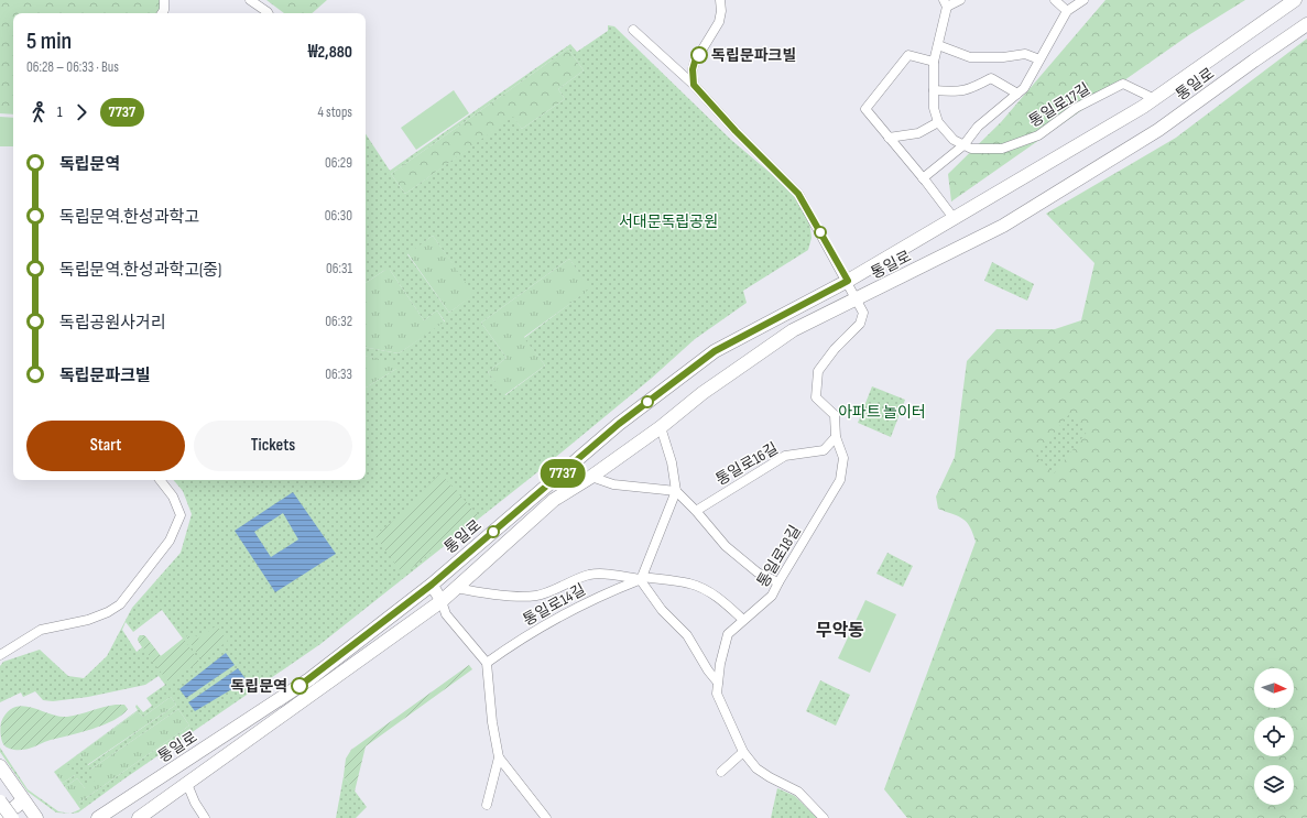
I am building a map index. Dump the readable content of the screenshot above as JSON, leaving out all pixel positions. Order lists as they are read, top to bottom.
{
  "streets": {
    "main road": ["통일로"],
    "street": [
      "통일로17길",
      "통일로16길",
      "통일로18길",
      "통일로14길"
    ]
  },
  "crossings": [
    ["통일로", "통일로17길"],
    ["통일로", "통일로18길"],
    ["통일로", "통일로14길"],
    ["통일로16길", "통일로18길"],
    ["통일로18길", "통일로14길"]
  ],
  "districts": ["무악동"],
  "parks": ["서대문독립공원", "아파트 놀이터"],
  "places": ["독립문파크빌", "독립문역"],
  "lines": ["bus line 7737"],
  "north": "right",
  "page": {
    "on_map": "7737",
    "heading": ["5 min", "06:28 – 06:33 · Bus", "₩2,880"],
    "legs": ["1", "7737", "4 stops"],
    "list": [
      {
        "name": "독립문역",
        "value": "06:29"
      },
      {
        "name": "독립문역.한성과학고",
        "value": "06:30"
      },
      {
        "name": "독립문역.한성과학고(중)",
        "value": "06:31"
      },
      {
        "name": "독립공원사거리",
        "value": "06:32"
      },
      {
        "name": "독립문파크빌",
        "value": "06:33"
      }
    ],
    "buttons": ["Start", "Tickets"]
  }
}
